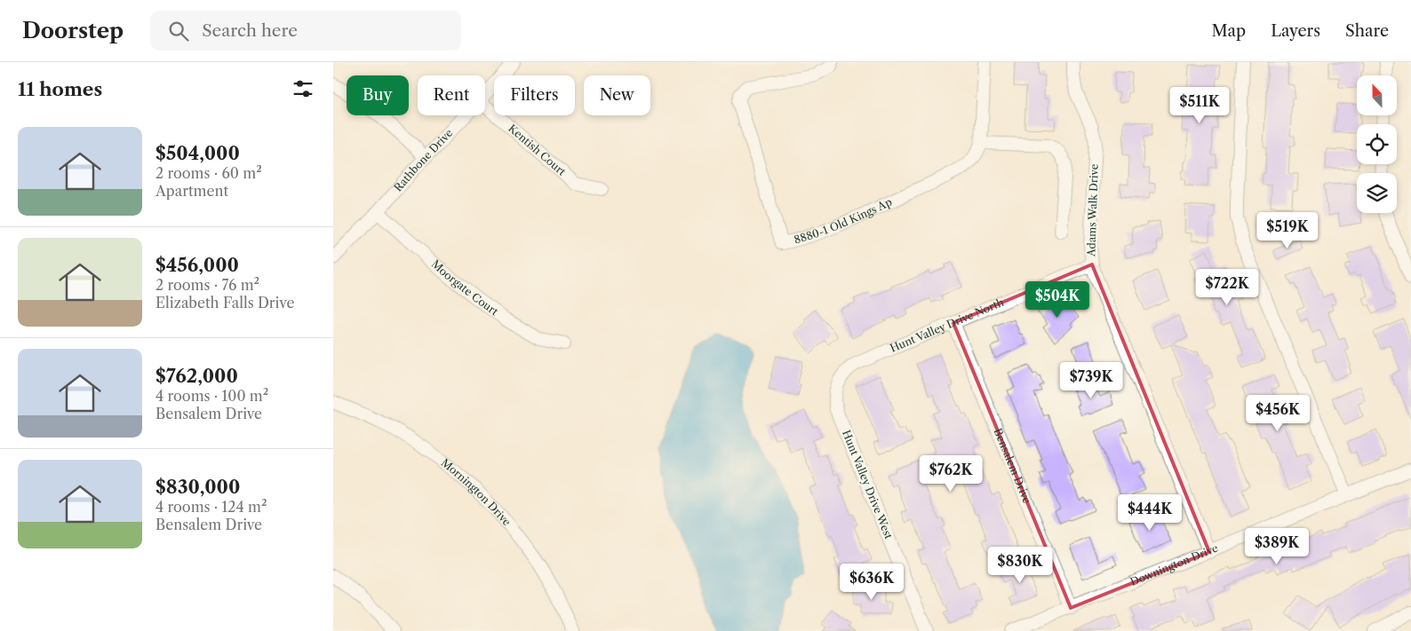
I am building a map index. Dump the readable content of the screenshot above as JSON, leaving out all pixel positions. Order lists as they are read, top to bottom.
{
  "streets": {
    "street": [
      "Kentish Court",
      "Rathbone Drive",
      "Adams Walk Drive",
      "8880-1 Old Kings Ap",
      "Moorgate Court",
      "Hunt Valley Drive North",
      "Bensalem Drive",
      "Hunt Valley Drive West",
      "Mornington Drive",
      "Downington Drive"
    ]
  },
  "crossings": [
    ["Rathbone Drive", "Moorgate Court"],
    ["Adams Walk Drive", "Hunt Valley Drive North"],
    ["Adams Walk Drive", "Downington Drive"],
    ["Hunt Valley Drive North", "Bensalem Drive"],
    ["Hunt Valley Drive North", "Hunt Valley Drive West"],
    ["Bensalem Drive", "Downington Drive"]
  ],
  "north": "top",
  "page": {
    "header": "Doorstep",
    "search": "Search here",
    "nav": ["Map", "Layers", "Share"],
    "heading": "11 homes",
    "chip": [
      "Buy",
      "Rent",
      "Filters",
      "New"
    ],
    "price": [
      "$511K",
      "$519K",
      "$722K",
      "$504K",
      "$739K",
      "$456K",
      "$762K",
      "$444K",
      "$389K",
      "$830K",
      "$636K"
    ],
    "list": [
      {
        "name": "$504,000",
        "note": "2 rooms · 60 m² · Apartment"
      },
      {
        "name": "$456,000",
        "note": "2 rooms · 76 m² · Elizabeth Falls Drive"
      },
      {
        "name": "$762,000",
        "note": "4 rooms · 100 m² · Bensalem Drive"
      },
      {
        "name": "$830,000",
        "note": "4 rooms · 124 m² · Bensalem Drive"
      }
    ]
  }
}
